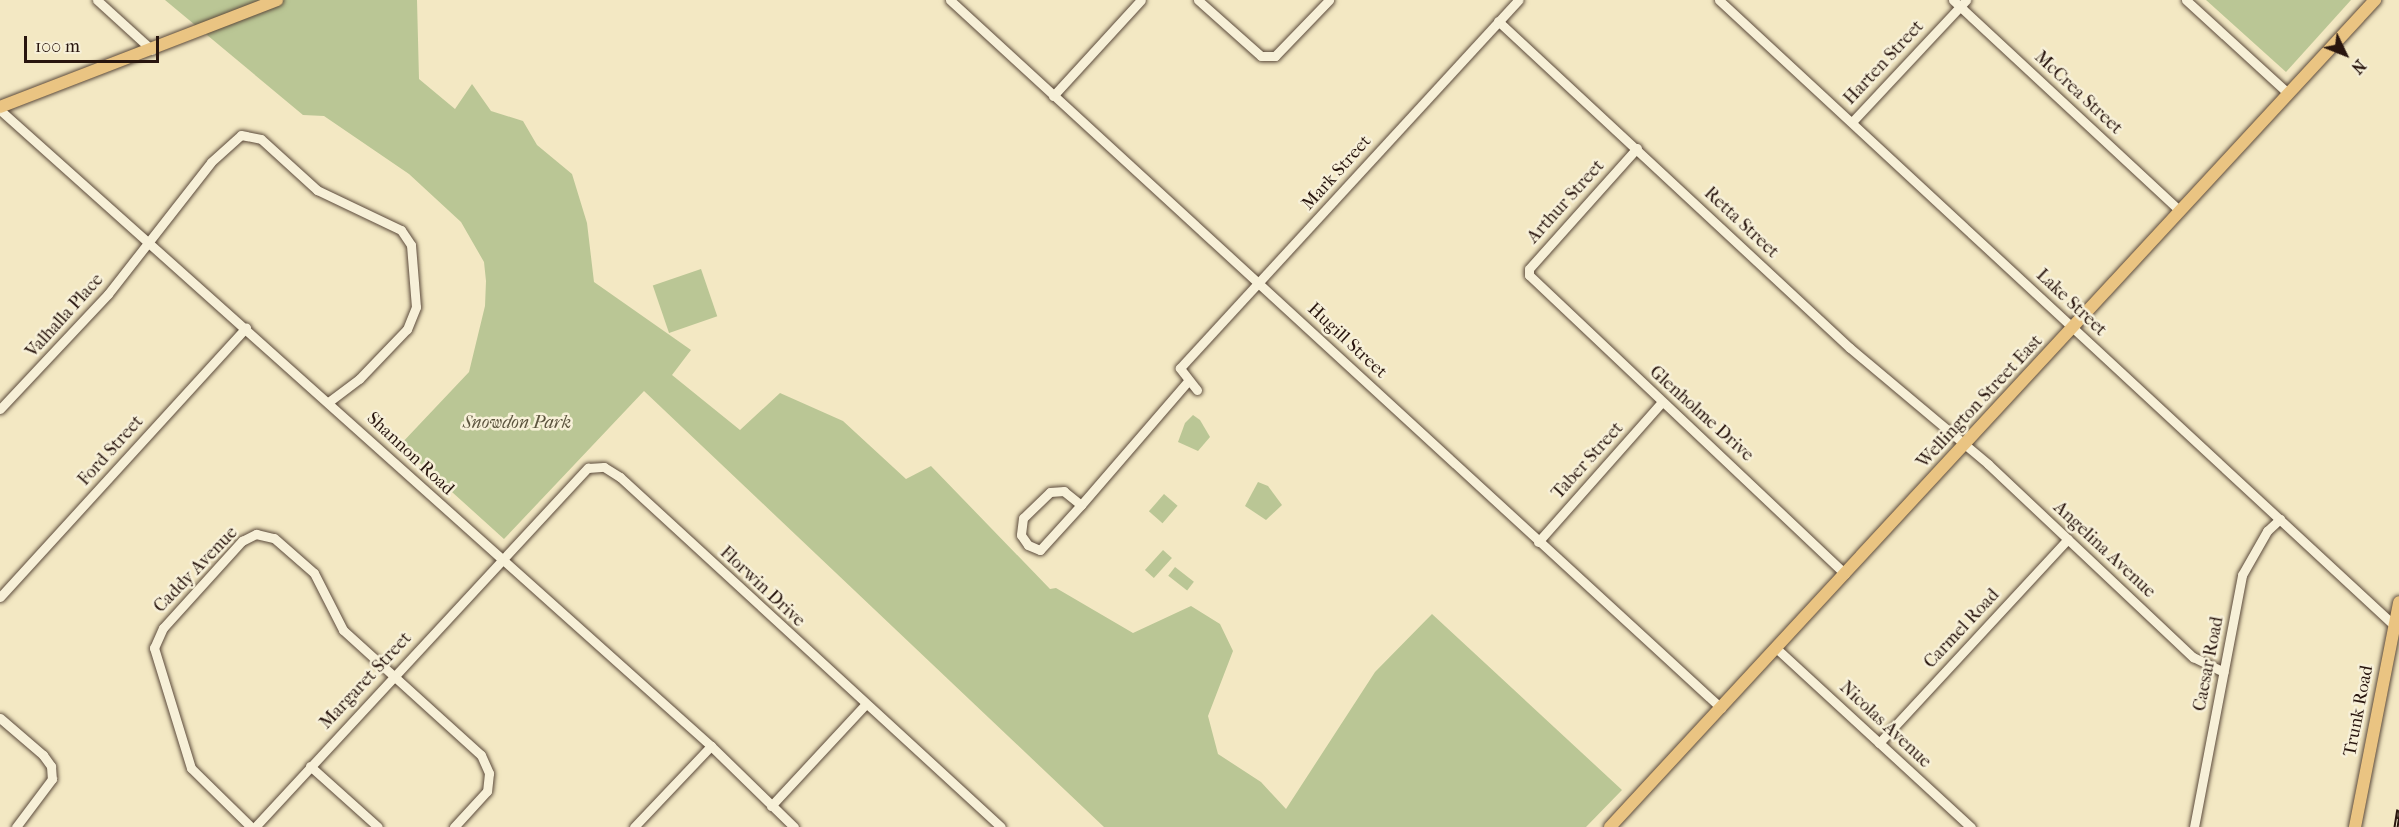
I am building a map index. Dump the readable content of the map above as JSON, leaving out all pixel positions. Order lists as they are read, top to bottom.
{
  "streets": {
    "main road": ["Wellington Street East", "Trunk Road"],
    "street": [
      "Harten Street",
      "McCrea Street",
      "Mark Street",
      "Arthur Street",
      "Retta Street",
      "Lake Street",
      "Valhalla Place",
      "Hugill Street",
      "Glenholme Drive",
      "Ford Street",
      "Shannon Road",
      "Taber Street",
      "Angelina Avenue",
      "Caddy Avenue",
      "Florwin Drive",
      "Carmel Road",
      "Caesar Road",
      "Margaret Street",
      "Nicolas Avenue"
    ]
  },
  "crossings": [
    ["Harten Street", "McCrea Street"],
    ["Harten Street", "Lake Street"],
    ["McCrea Street", "Wellington Street East"],
    ["Mark Street", "Retta Street"],
    ["Mark Street", "Hugill Street"],
    ["Arthur Street", "Retta Street"],
    ["Arthur Street", "Glenholme Drive"],
    ["Retta Street", "Wellington Street East"],
    ["Retta Street", "Angelina Avenue"],
    ["Lake Street", "Wellington Street East"],
    ["Lake Street", "Caesar Road"],
    ["Lake Street", "Trunk Road"],
    ["Valhalla Place", "Shannon Road"],
    ["Hugill Street", "Wellington Street East"],
    ["Hugill Street", "Taber Street"],
    ["Wellington Street East", "Glenholme Drive"],
    ["Wellington Street East", "Angelina Avenue"],
    ["Wellington Street East", "Nicolas Avenue"],
    ["Glenholme Drive", "Taber Street"],
    ["Ford Street", "Shannon Road"],
    ["Shannon Road", "Florwin Drive"],
    ["Shannon Road", "Margaret Street"],
    ["Angelina Avenue", "Carmel Road"],
    ["Angelina Avenue", "Caesar Road"],
    ["Caddy Avenue", "Margaret Street"],
    ["Florwin Drive", "Margaret Street"],
    ["Carmel Road", "Nicolas Avenue"]
  ],
  "parks": ["Snowdon Park"],
  "scale_bar": "100 m",
  "north": "bottom right"
}
